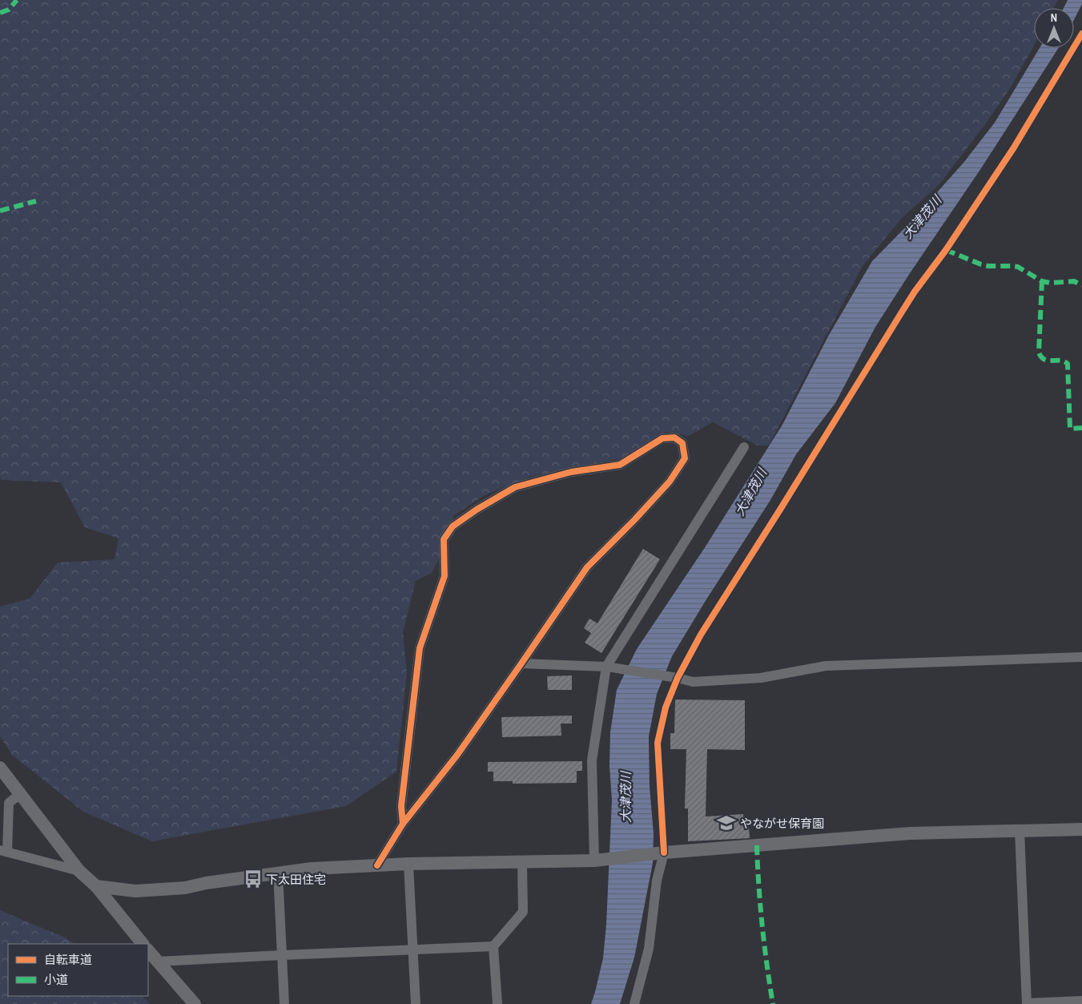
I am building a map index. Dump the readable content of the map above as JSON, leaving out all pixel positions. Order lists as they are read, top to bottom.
{
  "water": ["大津茂川"],
  "places": {
    "school or university": ["やながせ保育園"],
    "bus stop": ["下太田住宅"]
  },
  "legend": ["自転車道", "小道"],
  "north": "top"
}
